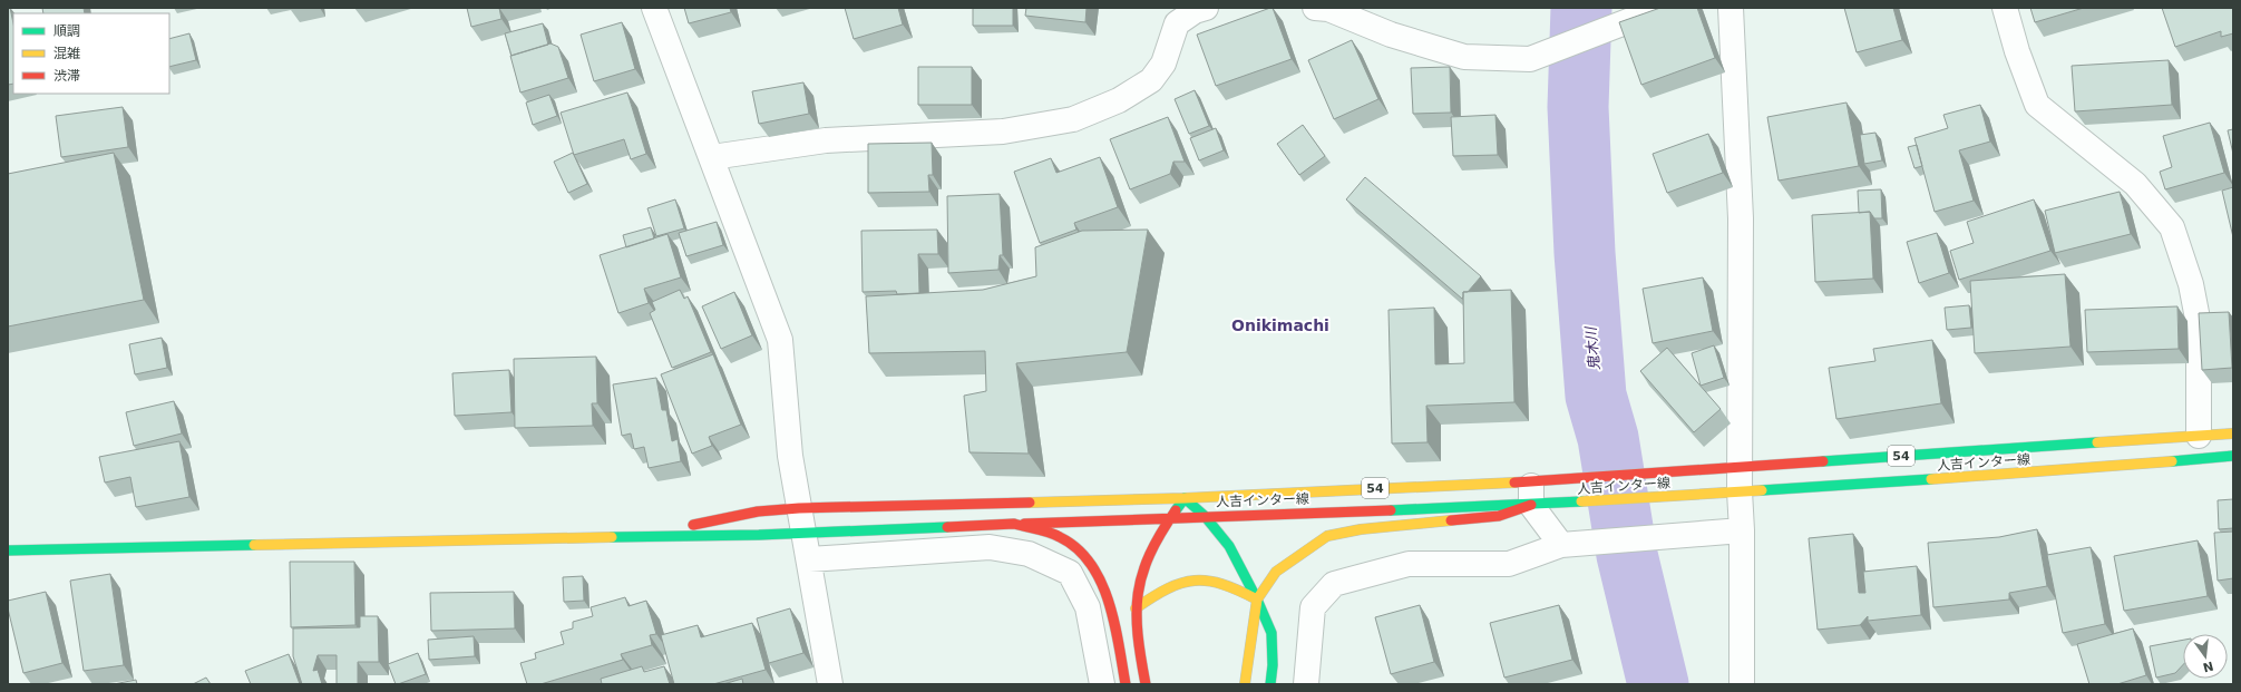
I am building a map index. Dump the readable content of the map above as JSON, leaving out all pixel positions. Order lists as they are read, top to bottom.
{
  "streets": {
    "main road": ["54", "人吉インター線"]
  },
  "districts": ["Onikimachi"],
  "water": ["鬼木川"],
  "legend": ["順調", "混雑", "渋滞"],
  "north": "bottom"
}
